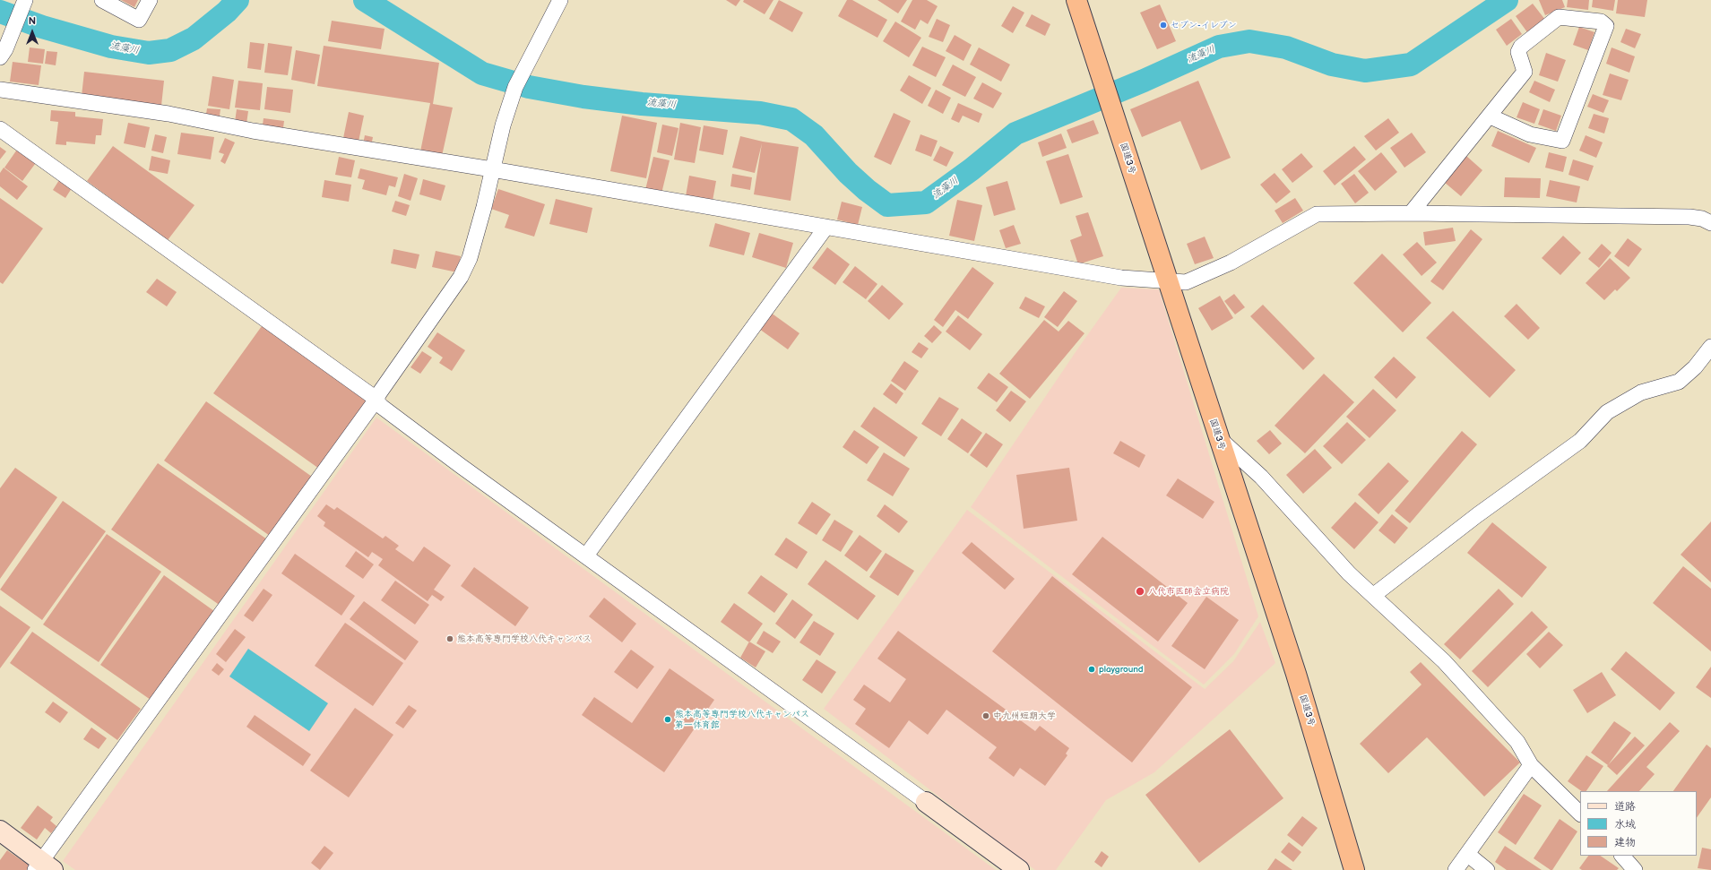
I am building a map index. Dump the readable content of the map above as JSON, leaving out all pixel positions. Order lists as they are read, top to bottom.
{
  "streets": {
    "highway": ["国道3号"]
  },
  "water": ["流藻川"],
  "places": [
    "セブン-イレブン",
    "八代市医師会立病院",
    "熊本高等専門学校八代キャンパス",
    "playground",
    "中九州短期大学",
    "熊本高等専門学校八代キャンパス 第一体育館"
  ],
  "legend": ["道路", "水域", "建物"],
  "north": "top"
}
